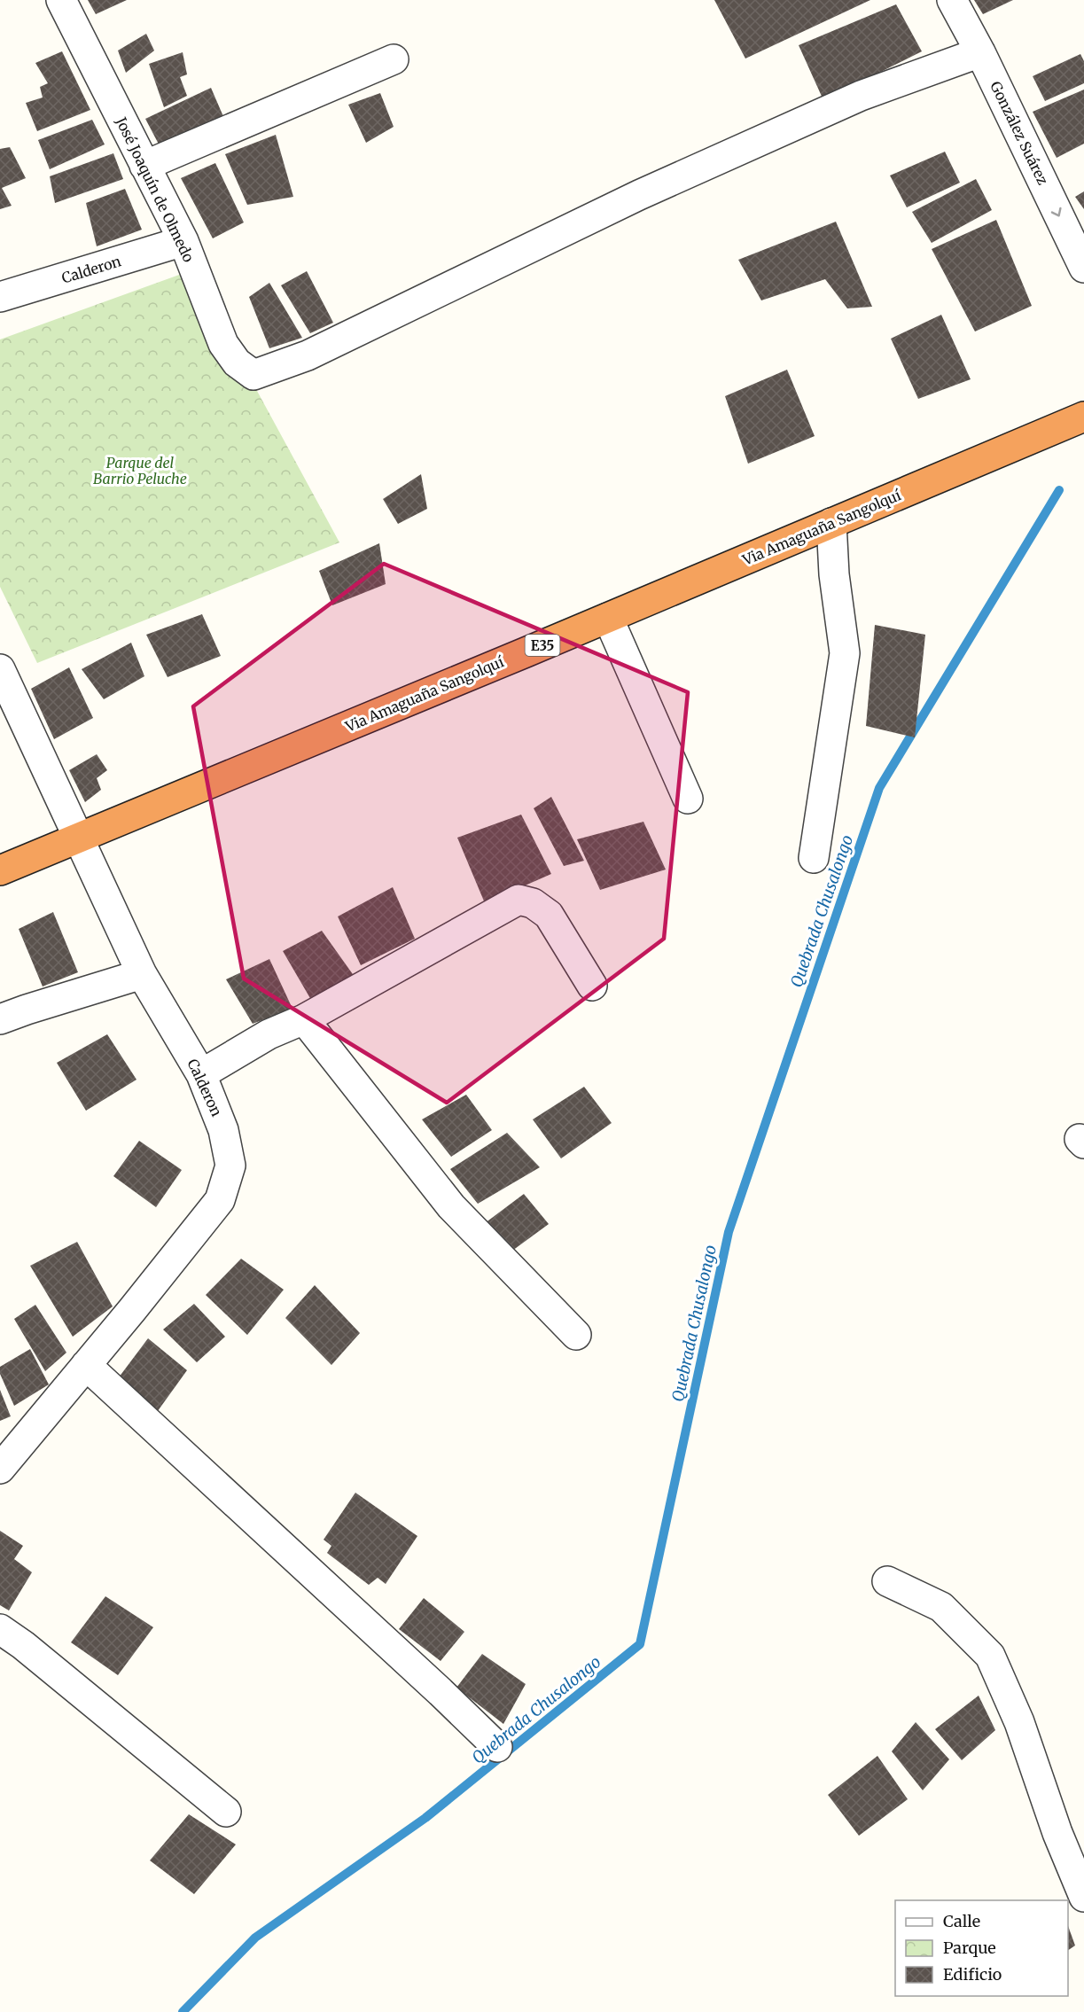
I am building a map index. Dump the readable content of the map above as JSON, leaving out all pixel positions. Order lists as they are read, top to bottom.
{
  "streets": {
    "highway": ["Via Amaguaña Sangolquí", "E35"],
    "street": ["González Suárez", "José Joaquín de Olmedo", "Calderon"]
  },
  "crossings": [
    ["González Suárez", "José Joaquín de Olmedo"],
    ["José Joaquín de Olmedo", "Calderon"],
    ["Calderon", "Via Amaguaña Sangolquí"]
  ],
  "one_way": ["González Suárez"],
  "water": ["Quebrada Chusalongo"],
  "parks": ["Parque del Barrio Peluche"],
  "legend": ["Calle", "Parque", "Edificio"]
}
